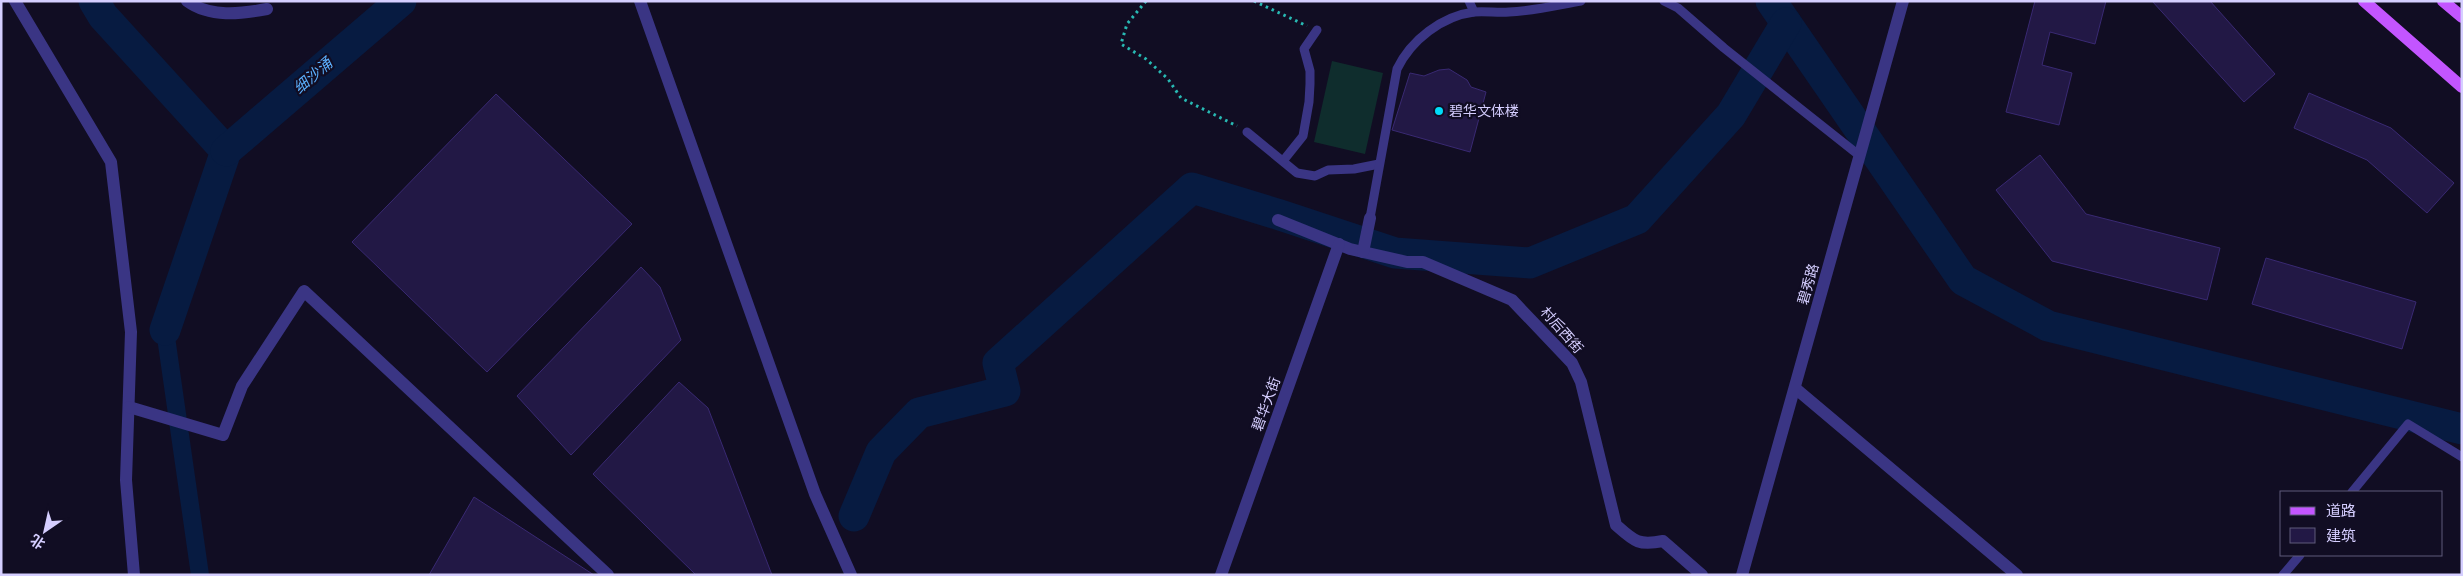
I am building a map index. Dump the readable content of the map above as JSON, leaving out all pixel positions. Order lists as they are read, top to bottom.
{
  "streets": {
    "street": ["碧秀路", "村后西街", "碧华大街"]
  },
  "crossings": [
    ["村后西街", "碧华大街"]
  ],
  "water": ["细沙涌"],
  "places": ["碧华文体楼"],
  "legend": ["道路", "建筑"],
  "north": "bottom left"
}
